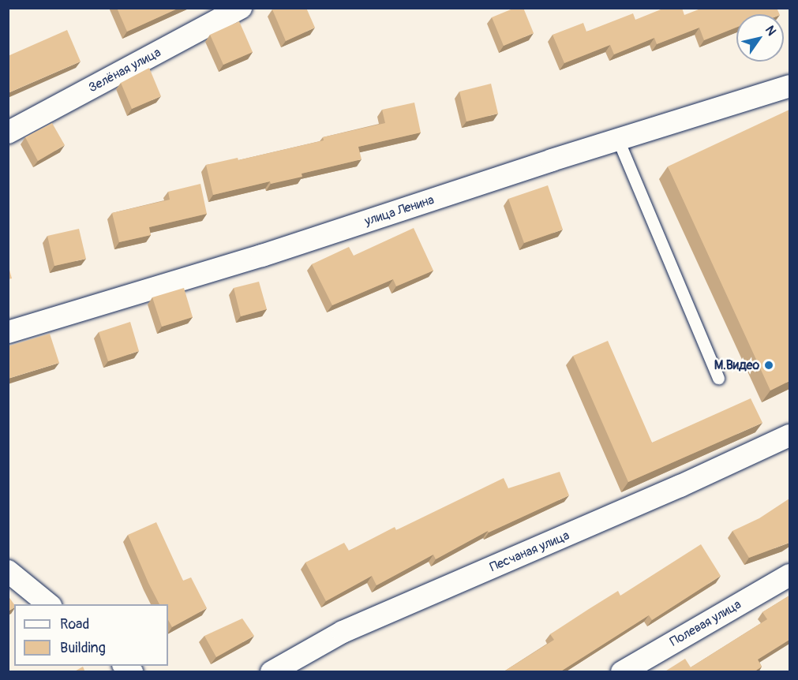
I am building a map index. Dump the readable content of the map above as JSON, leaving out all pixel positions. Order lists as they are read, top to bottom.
{
  "streets": {
    "street": [
      "Зелёная улица",
      "улица Ленина",
      "Песчаная улица",
      "Полевая улица"
    ]
  },
  "places": ["М.Видео"],
  "legend": ["Road", "Building"],
  "north": "top right"
}
